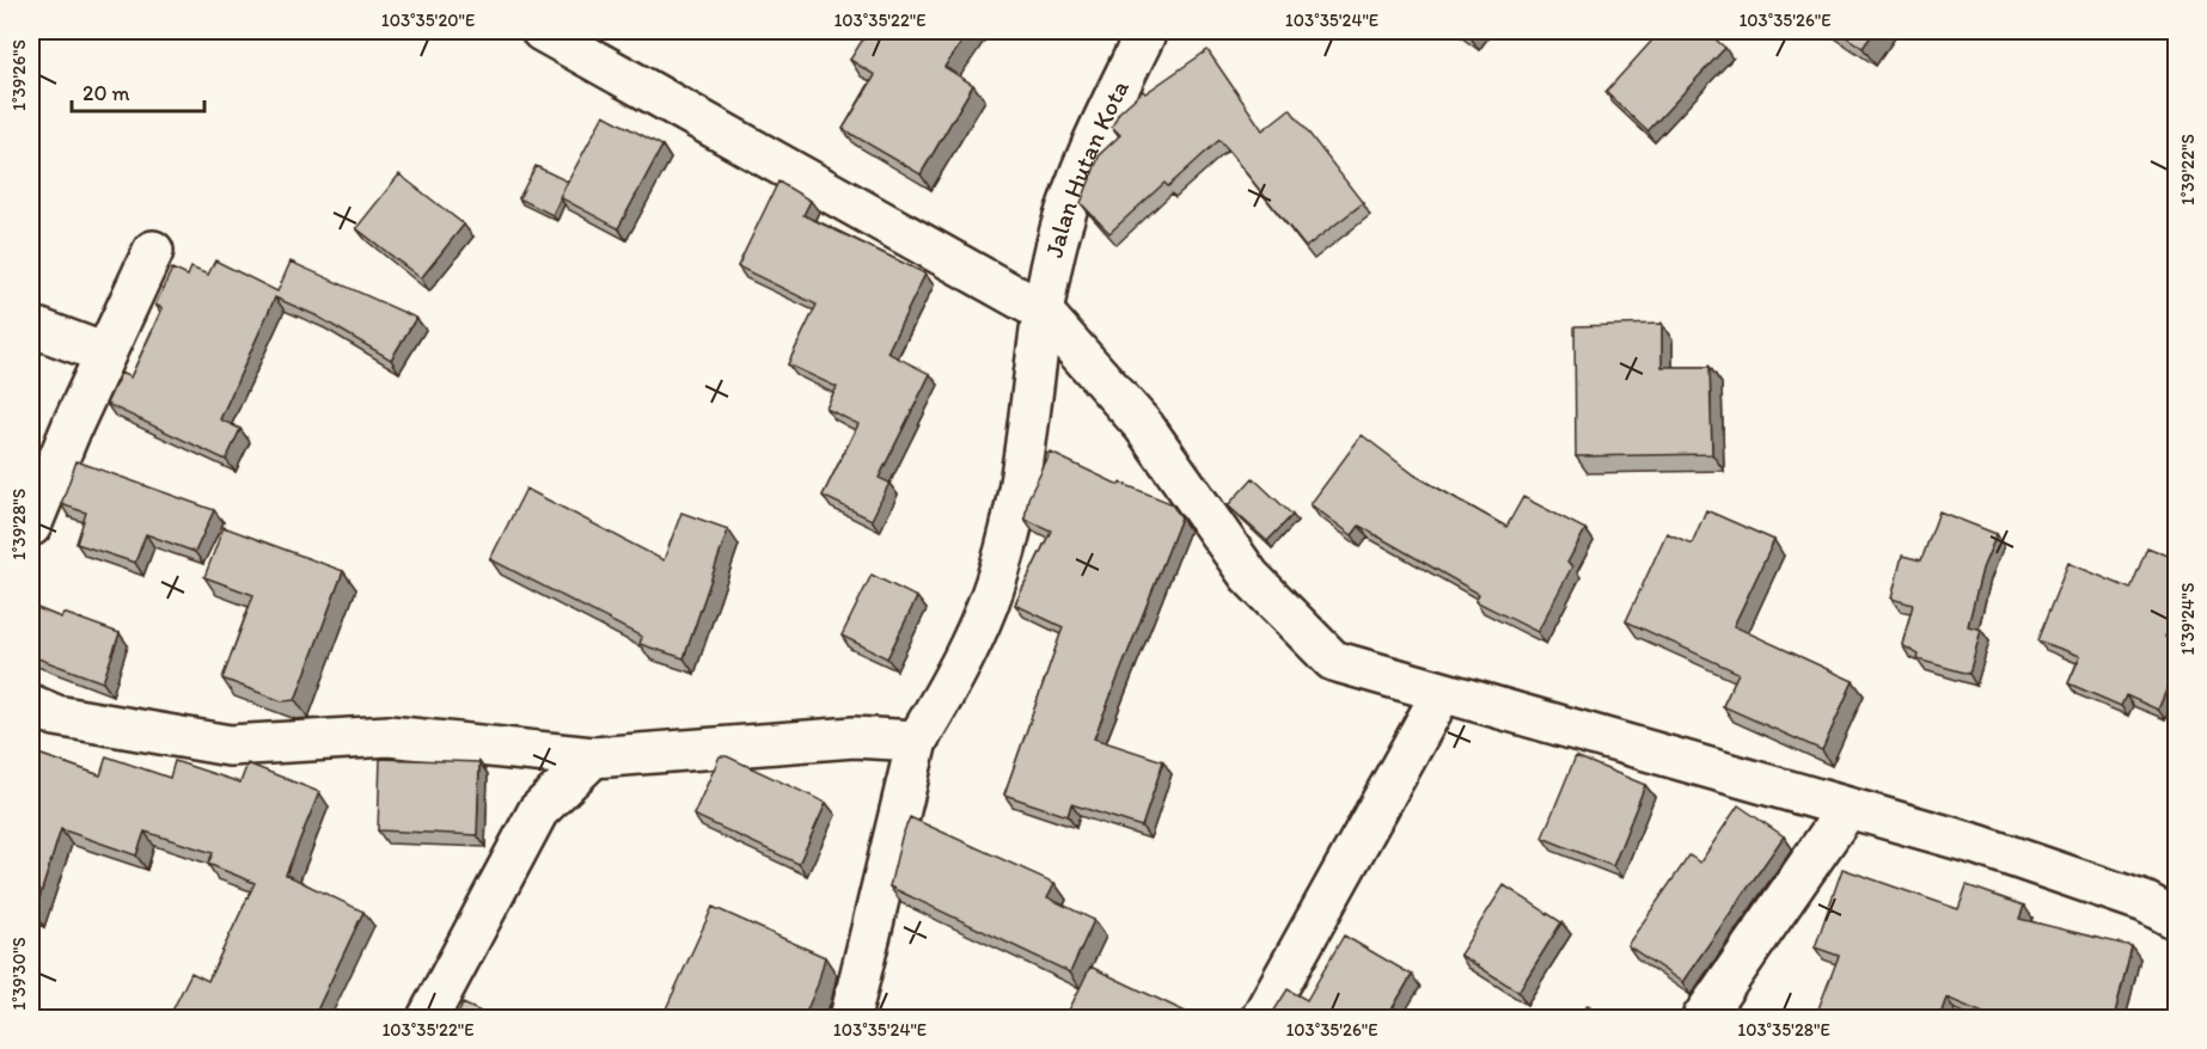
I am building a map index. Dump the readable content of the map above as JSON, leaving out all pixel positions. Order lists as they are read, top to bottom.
{
  "streets": {
    "street": ["Jalan Hutan Kota"]
  },
  "scale_bar": "20 m",
  "coordinates": [
    "103°35'20\"E",
    "103°35'22\"E",
    "103°35'24\"E",
    "103°35'26\"E",
    "1°39'26\"S",
    "1°39'22\"S",
    "1°39'28\"S",
    "1°39'24\"S",
    "1°39'30\"S",
    "103°35'28\"E"
  ]
}
